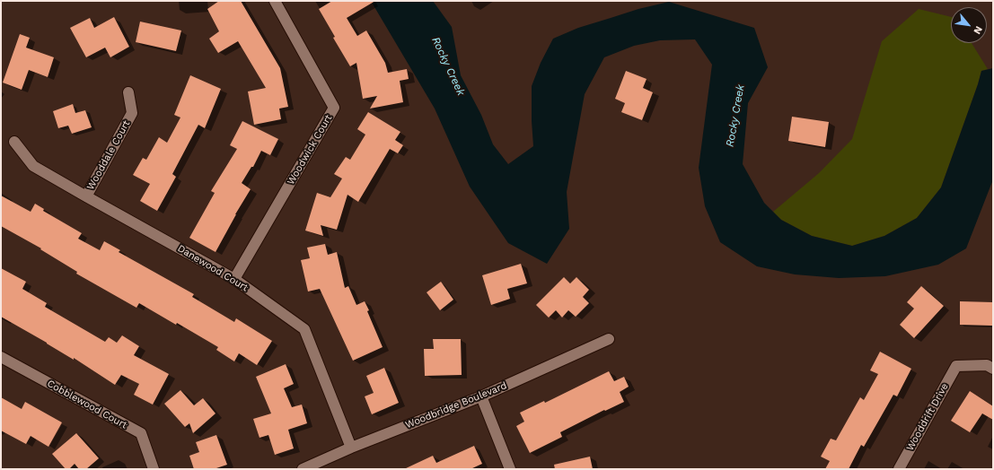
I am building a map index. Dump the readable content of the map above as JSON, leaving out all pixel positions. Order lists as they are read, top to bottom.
{
  "streets": {
    "street": [
      "Woodwick Court",
      "Wooddale Court",
      "Danewood Court",
      "Cobblewood Court",
      "Woodbridge Boulevard",
      "Wooddrift Drive"
    ]
  },
  "crossings": [
    ["Woodwick Court", "Danewood Court"],
    ["Wooddale Court", "Danewood Court"],
    ["Danewood Court", "Woodbridge Boulevard"]
  ],
  "water": ["Rocky Creek"],
  "north": "bottom right"
}
